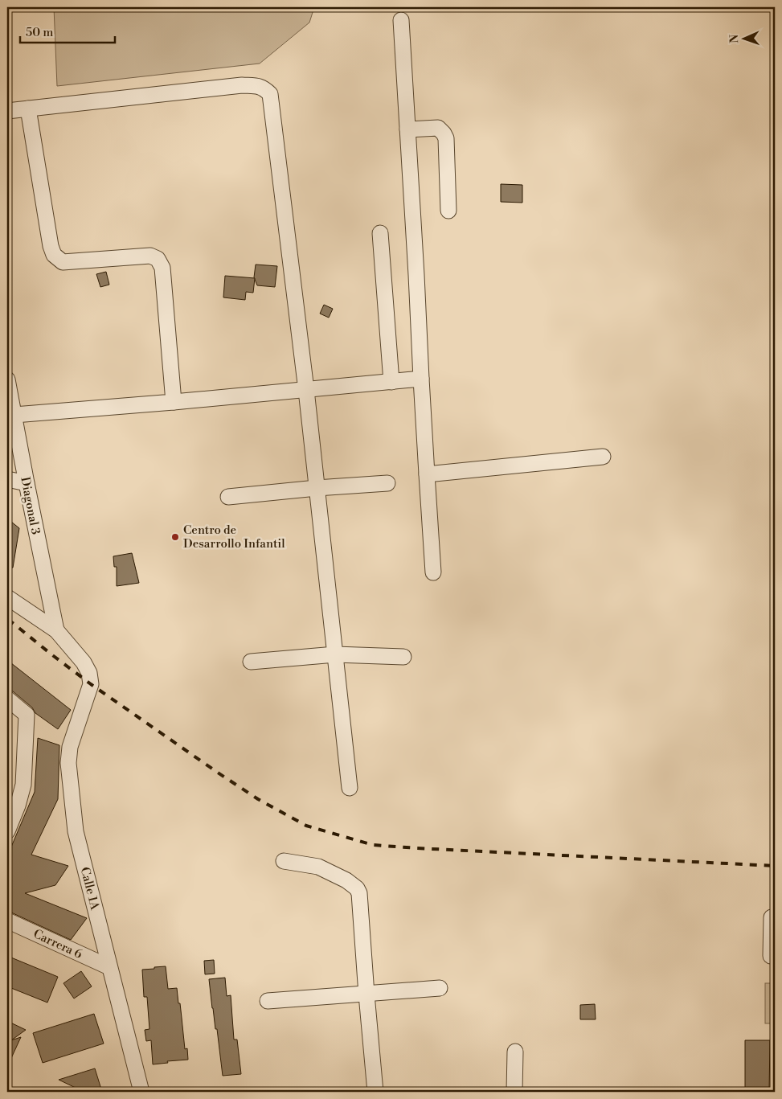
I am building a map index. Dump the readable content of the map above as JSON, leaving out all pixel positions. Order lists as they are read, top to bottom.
{
  "streets": {
    "street": ["Diagonal 3", "Calle 1A", "Carrera 6"]
  },
  "crossings": [
    ["Diagonal 3", "Calle 1A"],
    ["Calle 1A", "Carrera 6"]
  ],
  "places": ["Centro de Desarrollo Infantil"],
  "scale_bar": "50 m",
  "north": "left"
}
